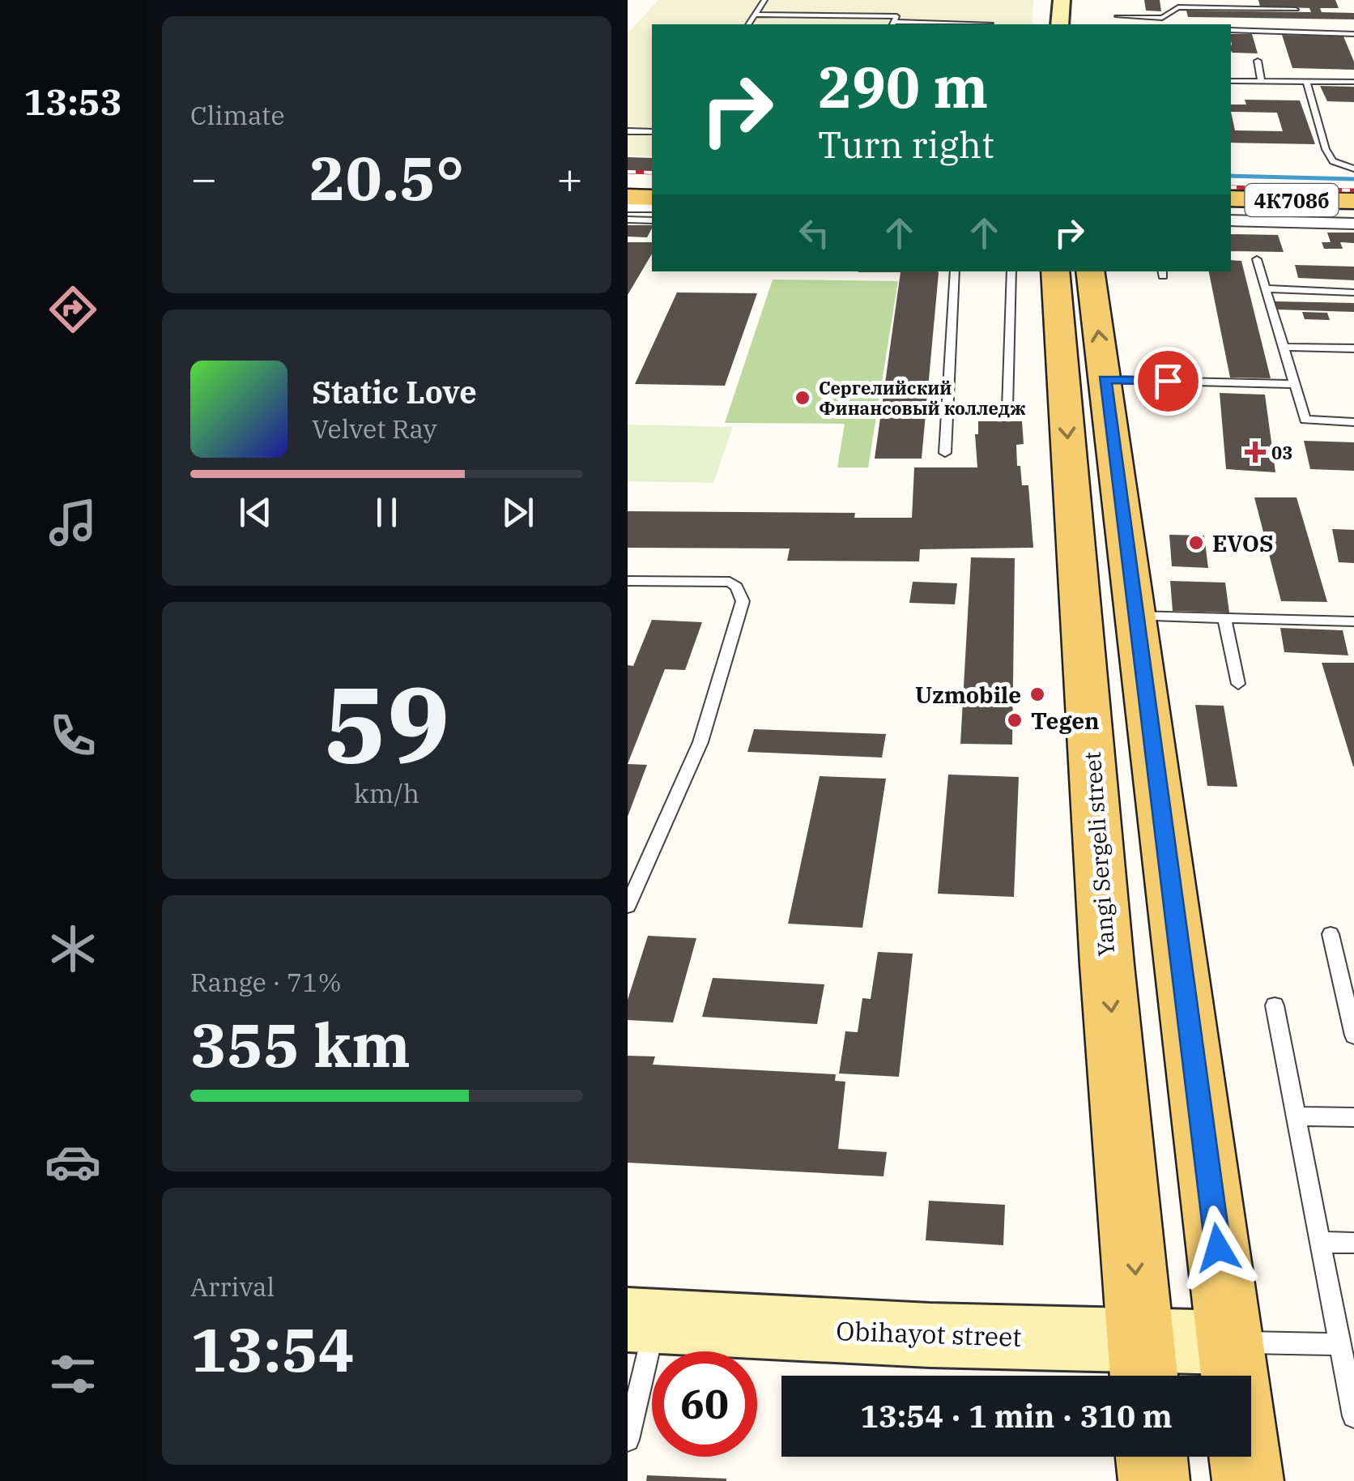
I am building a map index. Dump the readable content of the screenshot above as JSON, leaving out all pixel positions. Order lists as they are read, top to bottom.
{
  "streets": {
    "main road": ["4К708б", "Yangi Sergeli street"],
    "street": ["Obihayot street"]
  },
  "crossings": [
    ["Yangi Sergeli street", "Obihayot street"]
  ],
  "places": {
    "other": [
      "Сергелийский Финансовый колледж",
      "EVOS",
      "Uzmobile",
      "Tegen"
    ],
    "health": ["03"]
  },
  "page": {
    "tabs": "13:53",
    "tile": [
      "Climate",
      ["59", "km/h"],
      ["Range · 71%", "355 km"],
      ["Arrival", "13:54"]
    ],
    "turn": ["290 m", "Turn right"],
    "heat": ["−", "20.5°", "+"],
    "song": ["Static Love", "Velvet Ray"],
    "limit": "60",
    "trip": "13:54 · 1 min · 310 m"
  }
}
